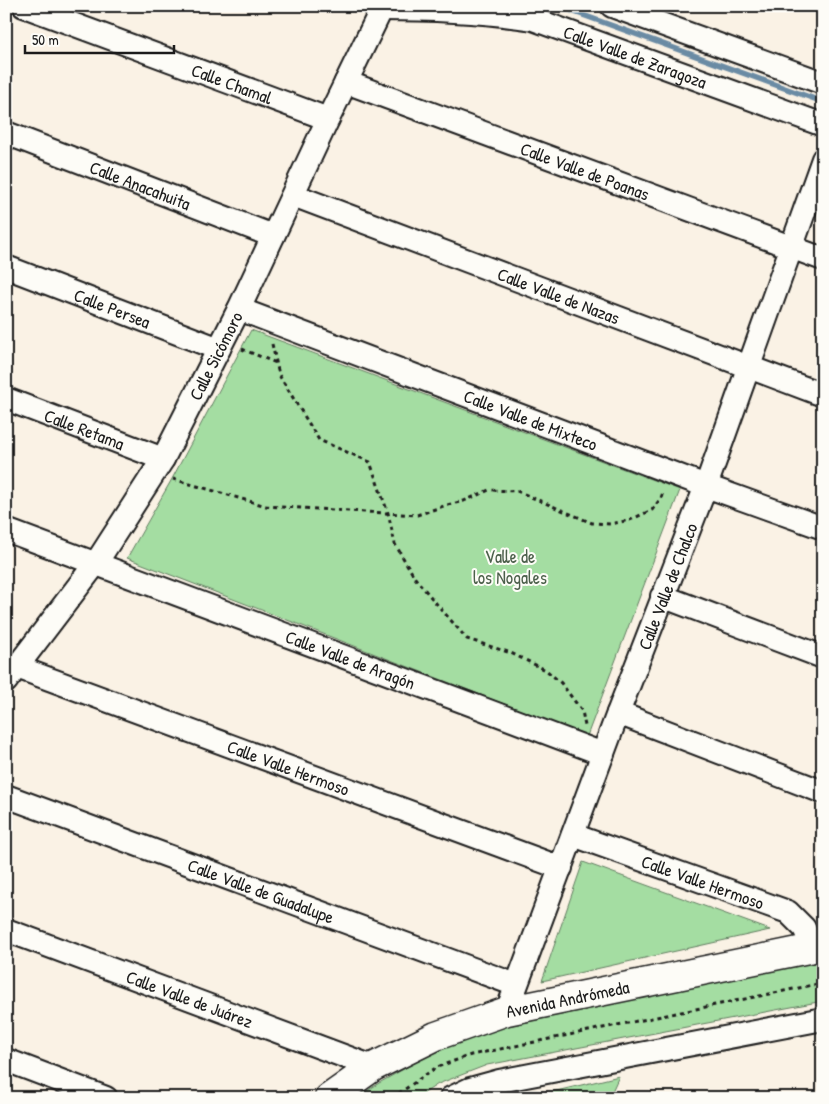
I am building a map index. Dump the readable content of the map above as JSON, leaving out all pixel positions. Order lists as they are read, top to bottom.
{
  "streets": {
    "street": [
      "Calle Valle de Zaragoza",
      "Calle Chamal",
      "Calle Valle de Poanas",
      "Calle Anacahuita",
      "Calle Valle de Nazas",
      "Calle Persea",
      "Calle Sicómoro",
      "Calle Valle de Mixteco",
      "Calle Retama",
      "Calle Valle de Chalco",
      "Calle Valle de Aragón",
      "Calle Valle Hermoso",
      "Calle Valle de Guadalupe",
      "Calle Valle de Juárez",
      "Avenida Andrómeda"
    ]
  },
  "crossings": [
    ["Calle Valle de Zaragoza", "Calle Sicómoro"],
    ["Calle Chamal", "Calle Sicómoro"],
    ["Calle Valle de Poanas", "Calle Sicómoro"],
    ["Calle Valle de Poanas", "Calle Valle de Chalco"],
    ["Calle Anacahuita", "Calle Sicómoro"],
    ["Calle Valle de Nazas", "Calle Sicómoro"],
    ["Calle Valle de Nazas", "Calle Valle de Chalco"],
    ["Calle Persea", "Calle Sicómoro"],
    ["Calle Sicómoro", "Calle Valle de Mixteco"],
    ["Calle Sicómoro", "Calle Retama"],
    ["Calle Sicómoro", "Calle Valle de Aragón"],
    ["Calle Sicómoro", "Calle Valle Hermoso"],
    ["Calle Valle de Mixteco", "Calle Valle de Chalco"],
    ["Calle Valle de Chalco", "Calle Valle de Aragón"],
    ["Calle Valle de Chalco", "Calle Valle Hermoso"],
    ["Calle Valle de Chalco", "Calle Valle de Guadalupe"],
    ["Calle Valle de Chalco", "Avenida Andrómeda"],
    ["Calle Valle Hermoso", "Avenida Andrómeda"],
    ["Calle Valle de Juárez", "Avenida Andrómeda"]
  ],
  "parks": ["Valle de los Nogales"],
  "scale_bar": "50 m"
}
